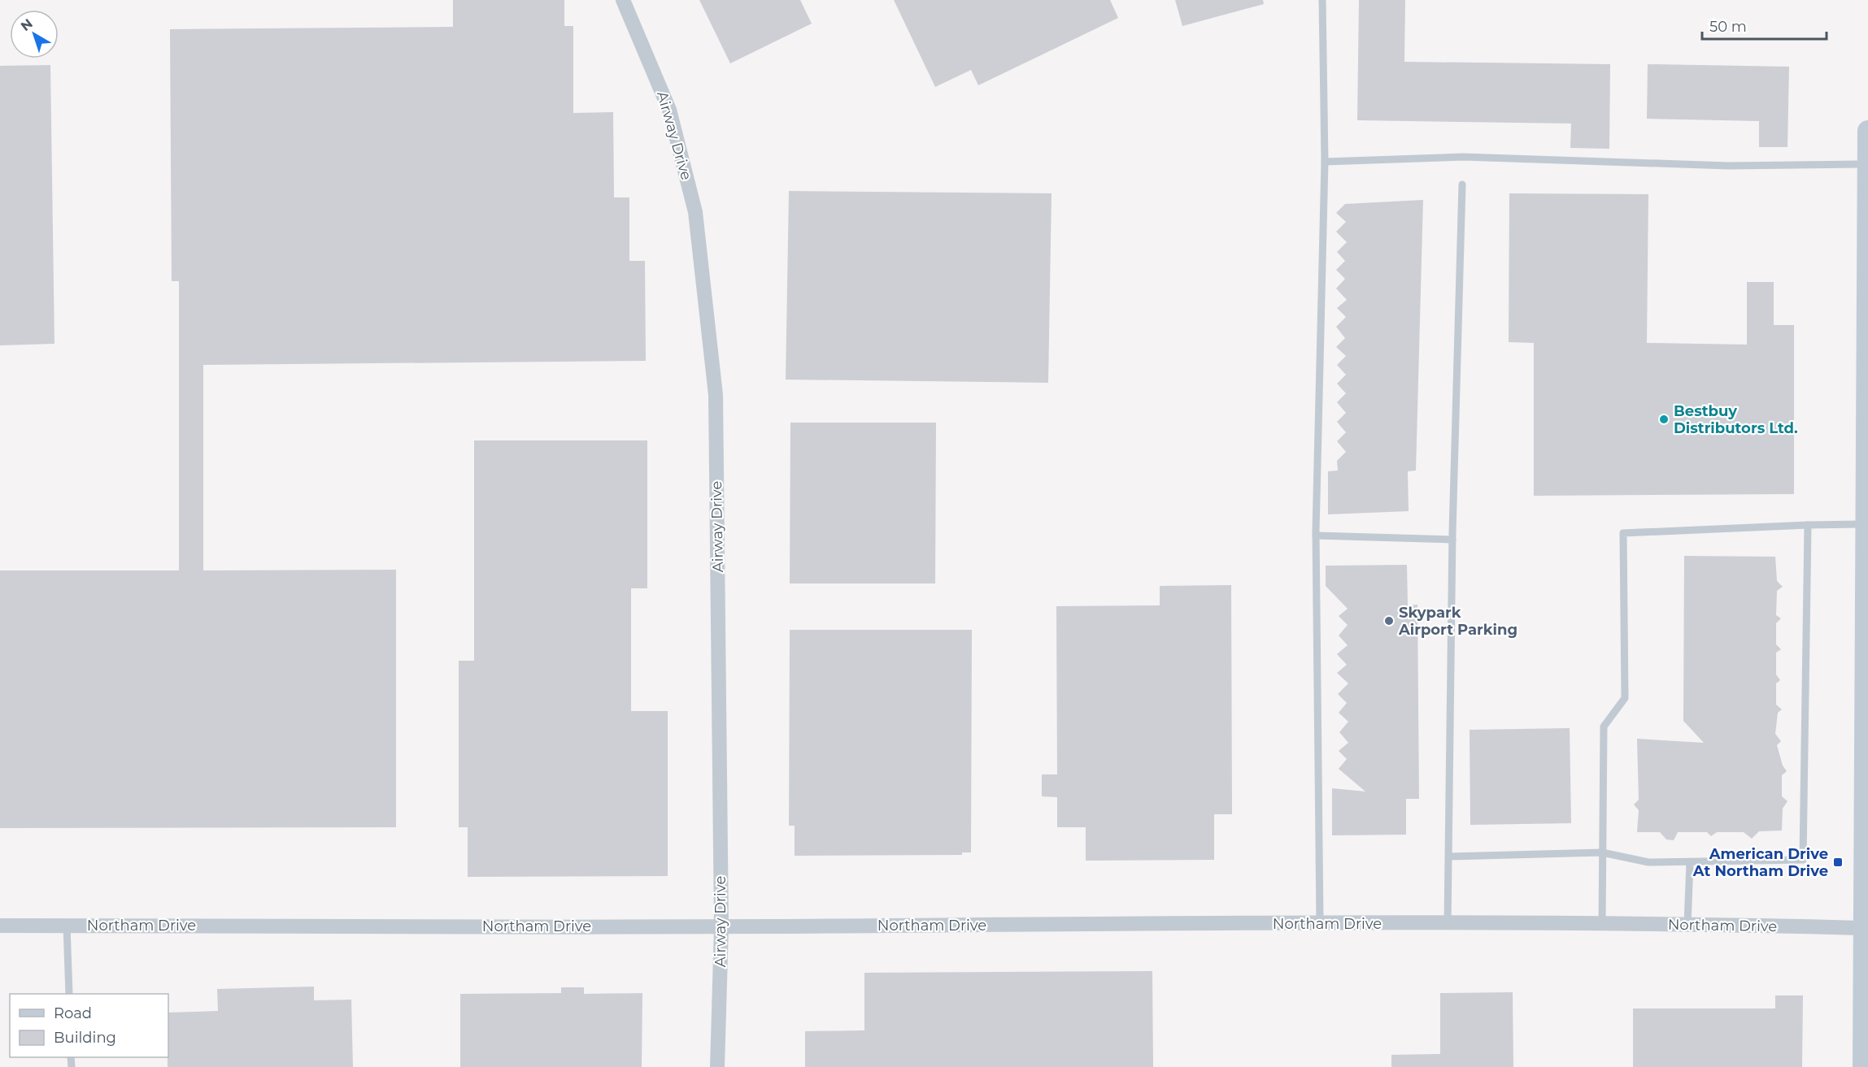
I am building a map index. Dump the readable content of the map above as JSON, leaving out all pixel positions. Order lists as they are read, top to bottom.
{
  "streets": {
    "street": ["Airway Drive", "Northam Drive"]
  },
  "crossings": [
    ["Airway Drive", "Northam Drive"]
  ],
  "places": {
    "other": ["Bestbuy Distributors Ltd.", "Skypark Airport Parking"],
    "transit": ["American Drive At Northam Drive"]
  },
  "legend": ["Road", "Building"],
  "scale_bar": "50 m",
  "north": "top left"
}
